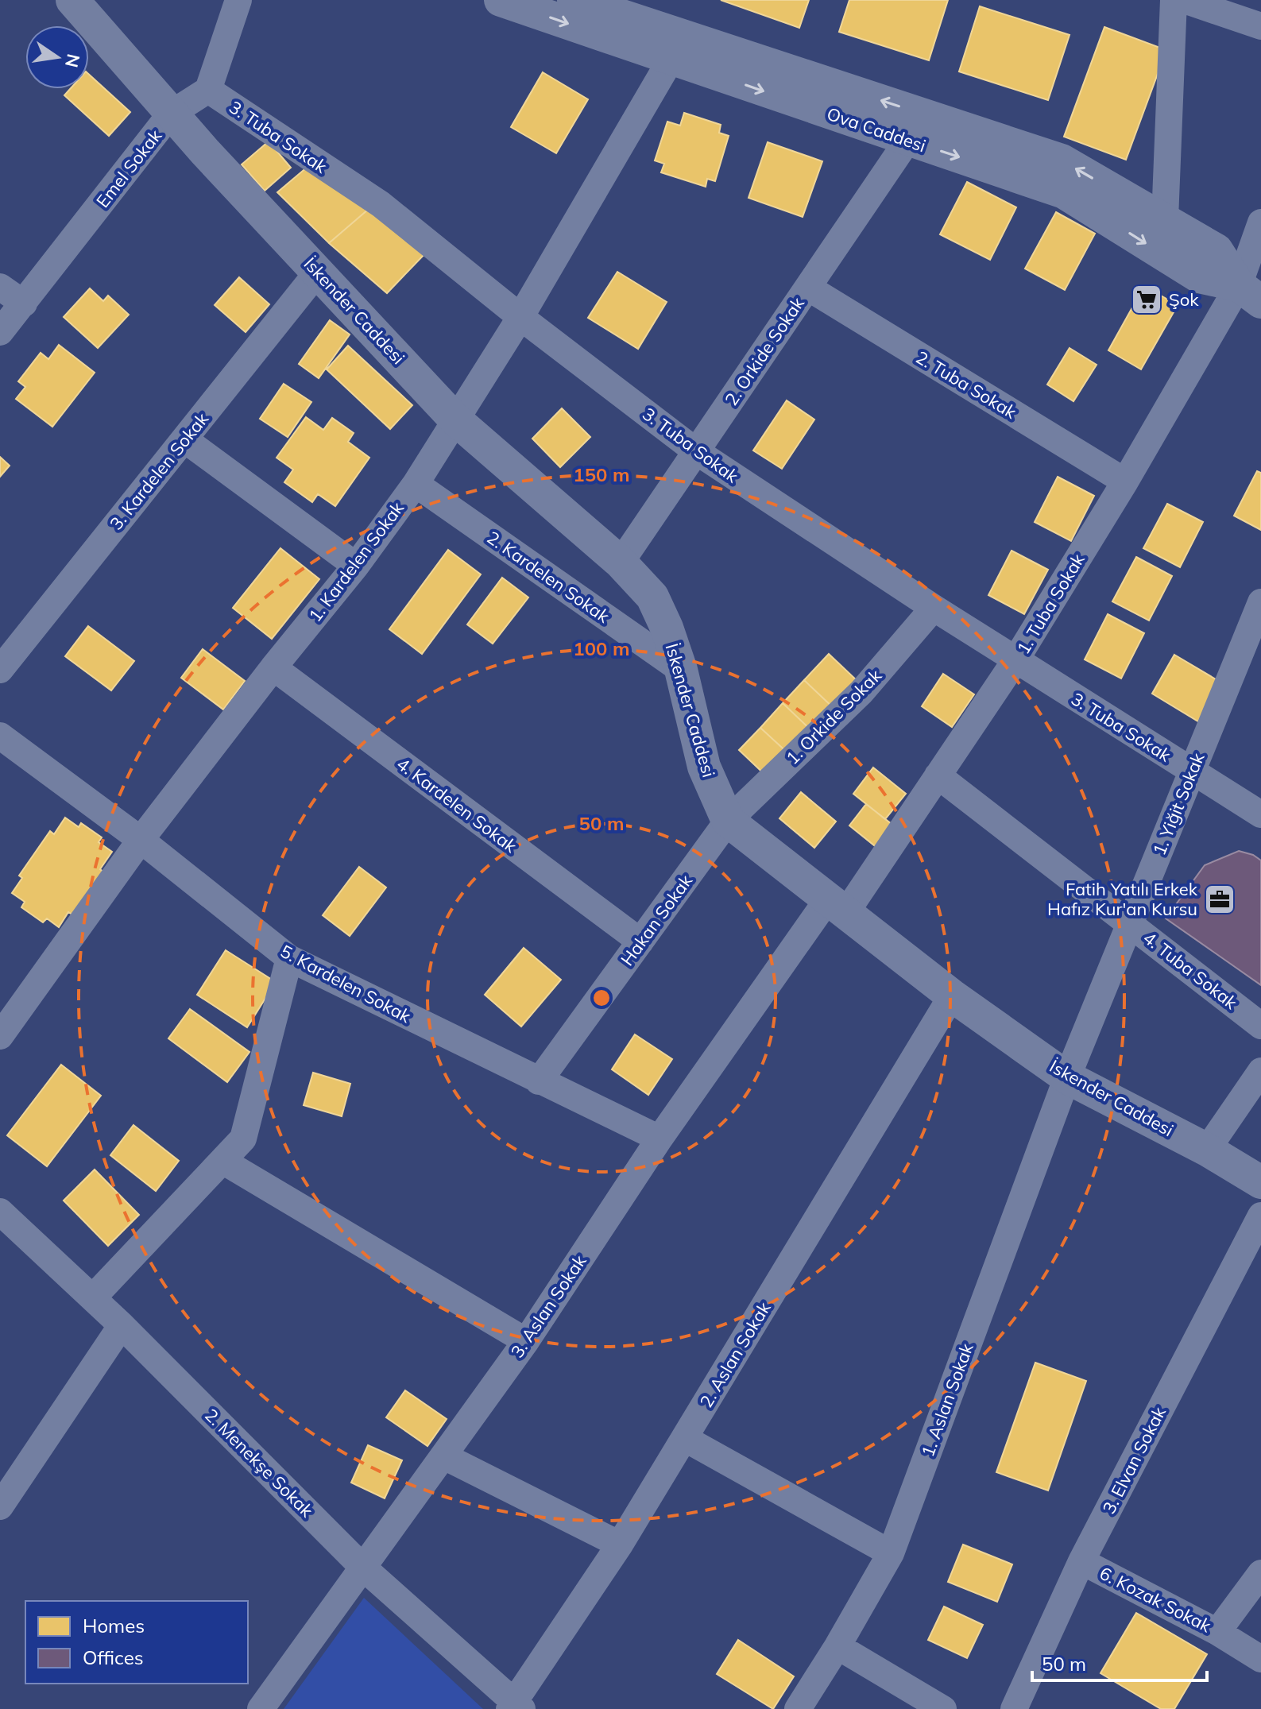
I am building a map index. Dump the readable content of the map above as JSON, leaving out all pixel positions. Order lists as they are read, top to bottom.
{
  "streets": {
    "street": [
      "Ova Caddesi",
      "3. Tuba Sokak",
      "Emel Sokak",
      "İskender Caddesi",
      "2. Orkide Sokak",
      "2. Tuba Sokak",
      "3. Kardelen Sokak",
      "1. Kardelen Sokak",
      "2. Kardelen Sokak",
      "1. Tuba Sokak",
      "1. Orkide Sokak",
      "1. Yiğit Sokak",
      "4. Kardelen Sokak",
      "Hakan Sokak",
      "4. Tuba Sokak",
      "5. Kardelen Sokak",
      "3. Aslan Sokak",
      "2. Aslan Sokak",
      "1. Aslan Sokak",
      "3. Elvan Sokak",
      "2. Menekşe Sokak",
      "6. Kozak Sokak"
    ]
  },
  "crossings": [
    ["Ova Caddesi", "2. Orkide Sokak"],
    ["Ova Caddesi", "1. Kardelen Sokak"],
    ["Ova Caddesi", "1. Tuba Sokak"],
    ["3. Tuba Sokak", "Emel Sokak"],
    ["3. Tuba Sokak", "2. Orkide Sokak"],
    ["3. Tuba Sokak", "1. Kardelen Sokak"],
    ["3. Tuba Sokak", "1. Tuba Sokak"],
    ["3. Tuba Sokak", "1. Orkide Sokak"],
    ["3. Tuba Sokak", "1. Yiğit Sokak"],
    ["Emel Sokak", "İskender Caddesi"],
    ["İskender Caddesi", "2. Orkide Sokak"],
    ["İskender Caddesi", "3. Kardelen Sokak"],
    ["İskender Caddesi", "1. Kardelen Sokak"],
    ["İskender Caddesi", "2. Kardelen Sokak"],
    ["İskender Caddesi", "1. Tuba Sokak"],
    ["İskender Caddesi", "1. Orkide Sokak"],
    ["İskender Caddesi", "1. Yiğit Sokak"],
    ["İskender Caddesi", "Hakan Sokak"],
    ["İskender Caddesi", "3. Aslan Sokak"],
    ["İskender Caddesi", "2. Aslan Sokak"],
    ["İskender Caddesi", "1. Aslan Sokak"],
    ["2. Orkide Sokak", "2. Tuba Sokak"],
    ["2. Tuba Sokak", "1. Tuba Sokak"],
    ["1. Kardelen Sokak", "2. Kardelen Sokak"],
    ["1. Kardelen Sokak", "4. Kardelen Sokak"],
    ["1. Kardelen Sokak", "5. Kardelen Sokak"],
    ["1. Tuba Sokak", "4. Tuba Sokak"],
    ["1. Tuba Sokak", "3. Aslan Sokak"],
    ["1. Orkide Sokak", "Hakan Sokak"],
    ["1. Yiğit Sokak", "4. Tuba Sokak"],
    ["1. Yiğit Sokak", "1. Aslan Sokak"],
    ["4. Kardelen Sokak", "Hakan Sokak"],
    ["Hakan Sokak", "5. Kardelen Sokak"],
    ["5. Kardelen Sokak", "3. Aslan Sokak"],
    ["3. Aslan Sokak", "2. Menekşe Sokak"],
    ["2. Aslan Sokak", "2. Menekşe Sokak"],
    ["3. Elvan Sokak", "6. Kozak Sokak"]
  ],
  "places": {
    "supermarket": ["Şok"],
    "office": ["Fatih Yatılı Erkek Hafız Kur'an Kursu"]
  },
  "legend": ["Homes", "Offices"],
  "scale_bar": "50 m",
  "north": "right",
  "rings": ["150 m", "100 m", "50 m"]
}
